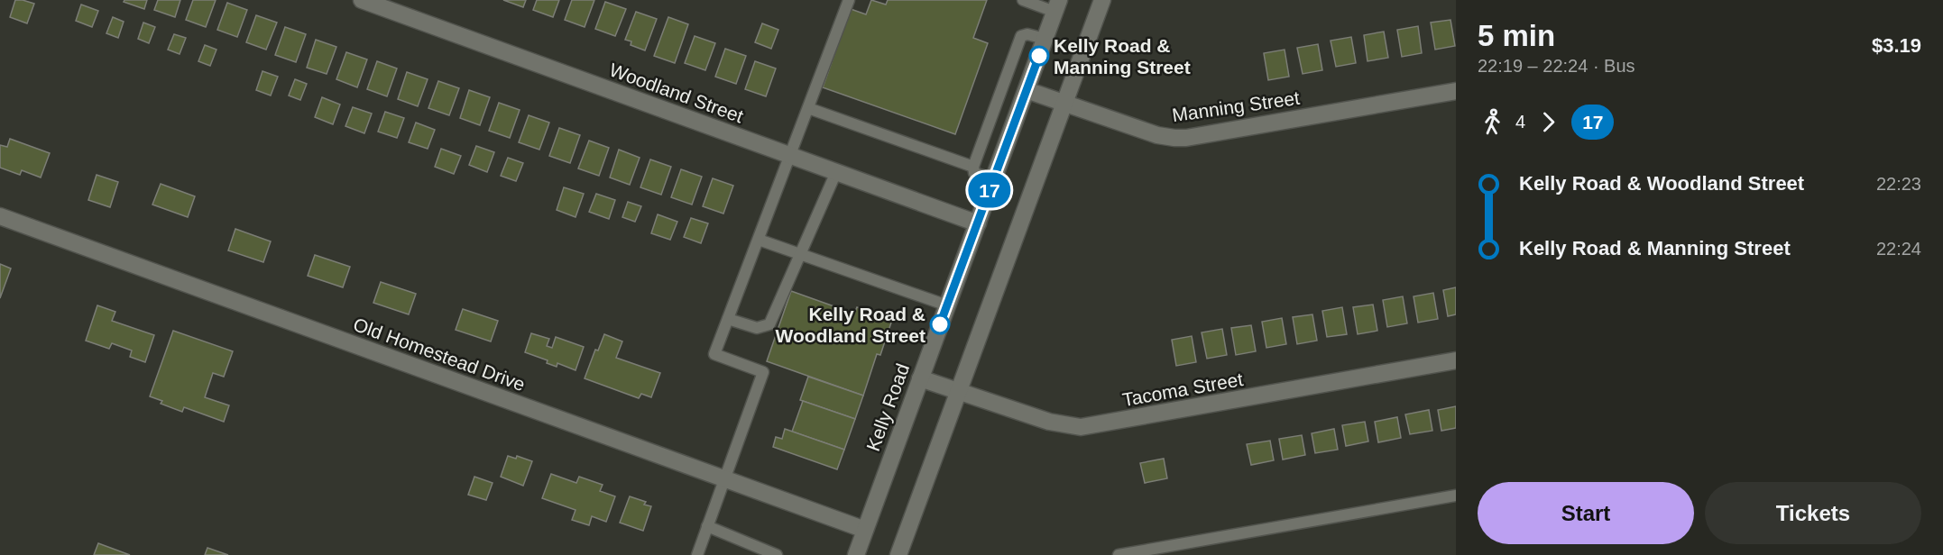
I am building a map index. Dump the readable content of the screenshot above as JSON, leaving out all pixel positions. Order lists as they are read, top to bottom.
{
  "streets": {
    "street": [
      "Woodland Street",
      "Manning Street",
      "Old Homestead Drive",
      "Tacoma Street",
      "Kelly Road"
    ]
  },
  "crossings": [
    ["Woodland Street", "Kelly Road"],
    ["Manning Street", "Kelly Road"],
    ["Old Homestead Drive", "Kelly Road"],
    ["Tacoma Street", "Kelly Road"]
  ],
  "places": ["Kelly Road & Manning Street", "Kelly Road & Woodland Street"],
  "lines": ["bus line 17"],
  "page": {
    "on_map": "17",
    "heading": ["5 min", "22:19 – 22:24 · Bus", "$3.19"],
    "legs": ["4", "17"],
    "list": [
      {
        "name": "Kelly Road & Woodland Street",
        "value": "22:23"
      },
      {
        "name": "Kelly Road & Manning Street",
        "value": "22:24"
      }
    ],
    "buttons": ["Start", "Tickets"]
  }
}
